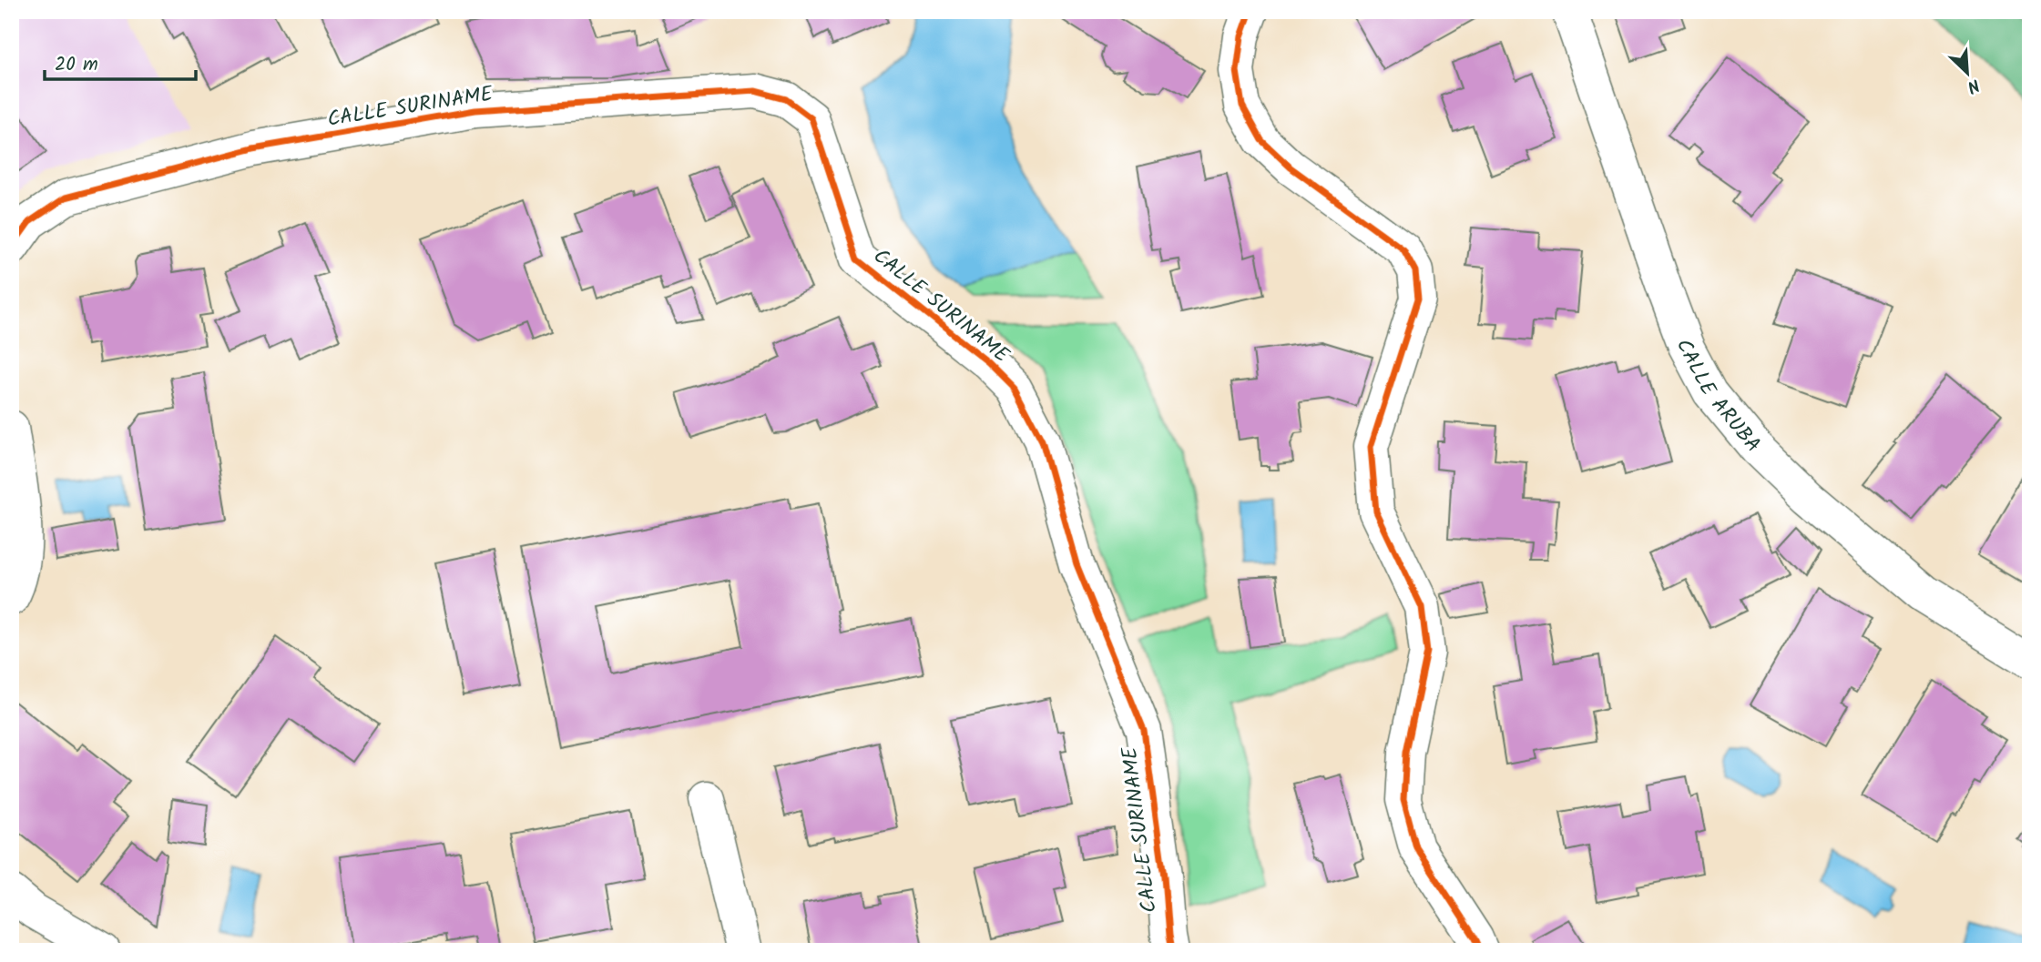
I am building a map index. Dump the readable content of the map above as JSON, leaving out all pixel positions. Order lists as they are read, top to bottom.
{
  "streets": {
    "street": ["CALLE SURINAME", "CALLE ARUBA"]
  },
  "scale_bar": "20 m",
  "north": "bottom right"
}
